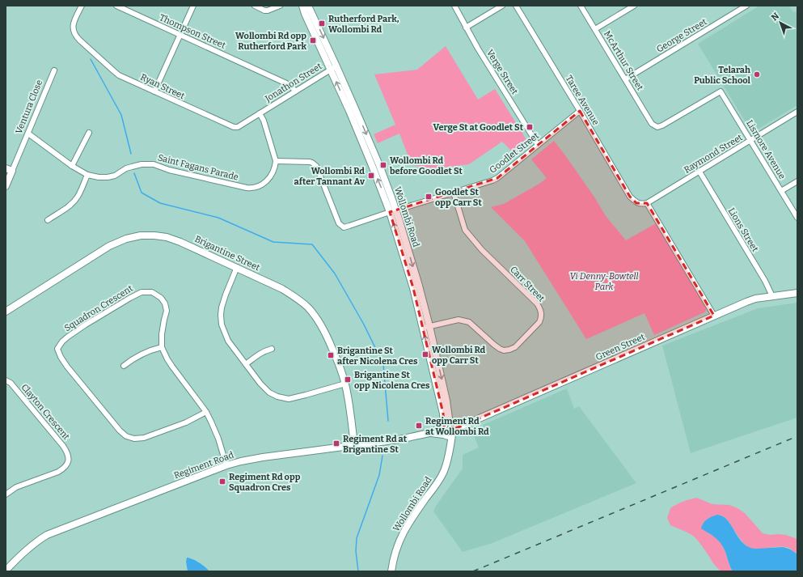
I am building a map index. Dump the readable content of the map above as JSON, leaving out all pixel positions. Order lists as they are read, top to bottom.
{
  "streets": {
    "street": [
      "Thompson Street",
      "George Street",
      "McArthur Street",
      "Verge Street",
      "Jonathon Street",
      "Ryan Street",
      "Taree Avenue",
      "Ventura Close",
      "Lismore Avenue",
      "Goodlet Street",
      "Raymond Street",
      "Saint Fagans Parade",
      "Wollombi Road",
      "Lions Street",
      "Brigantine Street",
      "Carr Street",
      "Squadron Crescent",
      "Green Street",
      "Clayton Crescent",
      "Regiment Road"
    ]
  },
  "crossings": [
    ["Thompson Street", "Jonathon Street"],
    ["George Street", "McArthur Street"],
    ["McArthur Street", "Lismore Avenue"],
    ["Verge Street", "Goodlet Street"],
    ["Jonathon Street", "Ryan Street"],
    ["Jonathon Street", "Wollombi Road"],
    ["Taree Avenue", "Goodlet Street"],
    ["Taree Avenue", "Raymond Street"],
    ["Ventura Close", "Saint Fagans Parade"],
    ["Lismore Avenue", "Raymond Street"],
    ["Goodlet Street", "Saint Fagans Parade"],
    ["Goodlet Street", "Wollombi Road"],
    ["Goodlet Street", "Carr Street"],
    ["Raymond Street", "Lions Street"],
    ["Wollombi Road", "Carr Street"],
    ["Wollombi Road", "Green Street"],
    ["Wollombi Road", "Regiment Road"],
    ["Lions Street", "Green Street"],
    ["Brigantine Street", "Regiment Road"],
    ["Squadron Crescent", "Regiment Road"],
    ["Green Street", "Regiment Road"]
  ],
  "parks": ["Vi Denny-Bowtell Park"],
  "places": {
    "transit": [
      "Rutherford Park, Wollombi Rd",
      "Wollombi Rd opp Rutherford Park",
      "Verge St at Goodlet St",
      "Wollombi Rd before Goodlet St",
      "Wollombi Rd after Tannant Av",
      "Goodlet St opp Carr St",
      "Wollombi Rd opp Carr St",
      "Brigantine St after Nicolena Cres",
      "Brigantine St opp Nicolena Cres",
      "Regiment Rd at Wollombi Rd",
      "Regiment Rd at Brigantine St",
      "Regiment Rd opp Squadron Cres"
    ],
    "other": ["Telarah Public School"]
  },
  "north": "top left"
}
